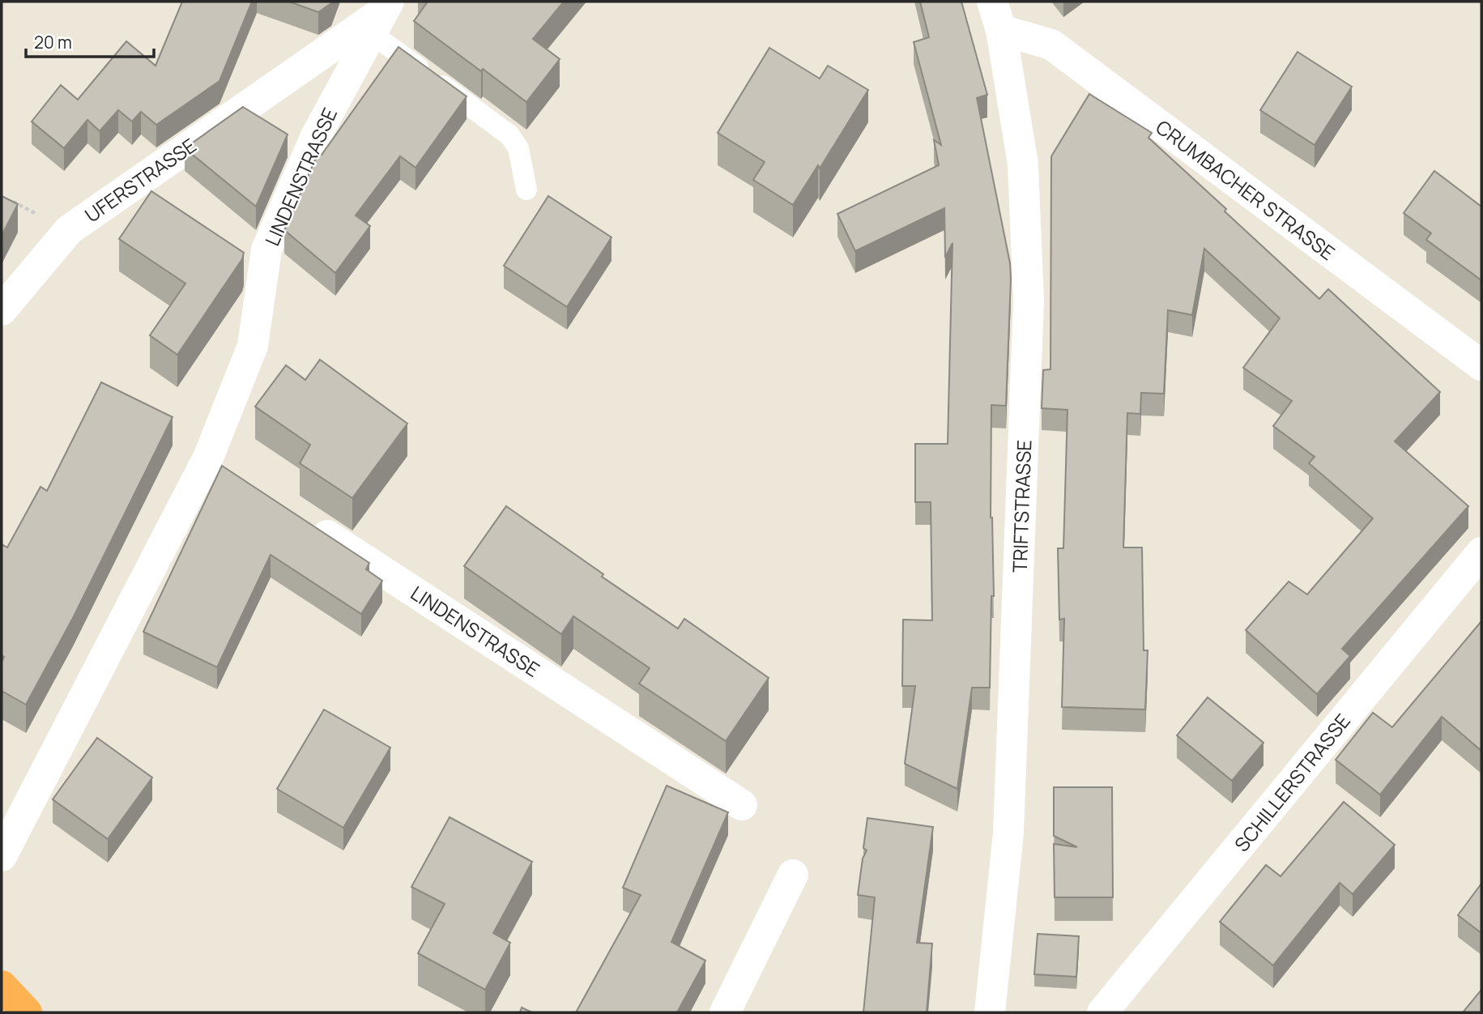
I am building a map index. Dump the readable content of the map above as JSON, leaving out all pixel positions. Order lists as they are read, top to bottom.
{
  "streets": {
    "street": [
      "LINDENSTRASSE",
      "UFERSTRASSE",
      "CRUMBACHER STRASSE",
      "TRIFTSTRASSE",
      "SCHILLERSTRASSE"
    ]
  },
  "crossings": [
    ["LINDENSTRASSE", "UFERSTRASSE"],
    ["CRUMBACHER STRASSE", "TRIFTSTRASSE"]
  ],
  "scale_bar": "20 m"
}
